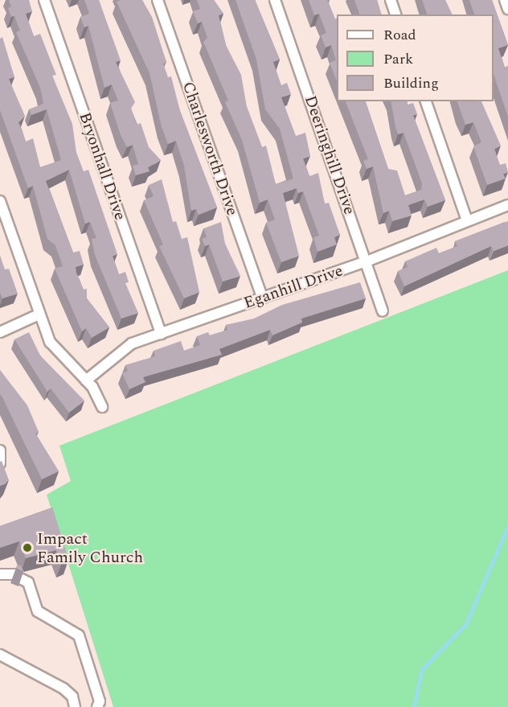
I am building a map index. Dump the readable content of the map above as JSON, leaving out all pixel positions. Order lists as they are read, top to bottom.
{
  "streets": {
    "street": [
      "Charlesworth Drive",
      "Deeringhill Drive",
      "Bryonhall Drive",
      "Eganhill Drive"
    ]
  },
  "crossings": [
    ["Charlesworth Drive", "Eganhill Drive"],
    ["Deeringhill Drive", "Eganhill Drive"],
    ["Bryonhall Drive", "Eganhill Drive"]
  ],
  "places": ["Impact Family Church"],
  "legend": ["Road", "Park", "Building"]
}
